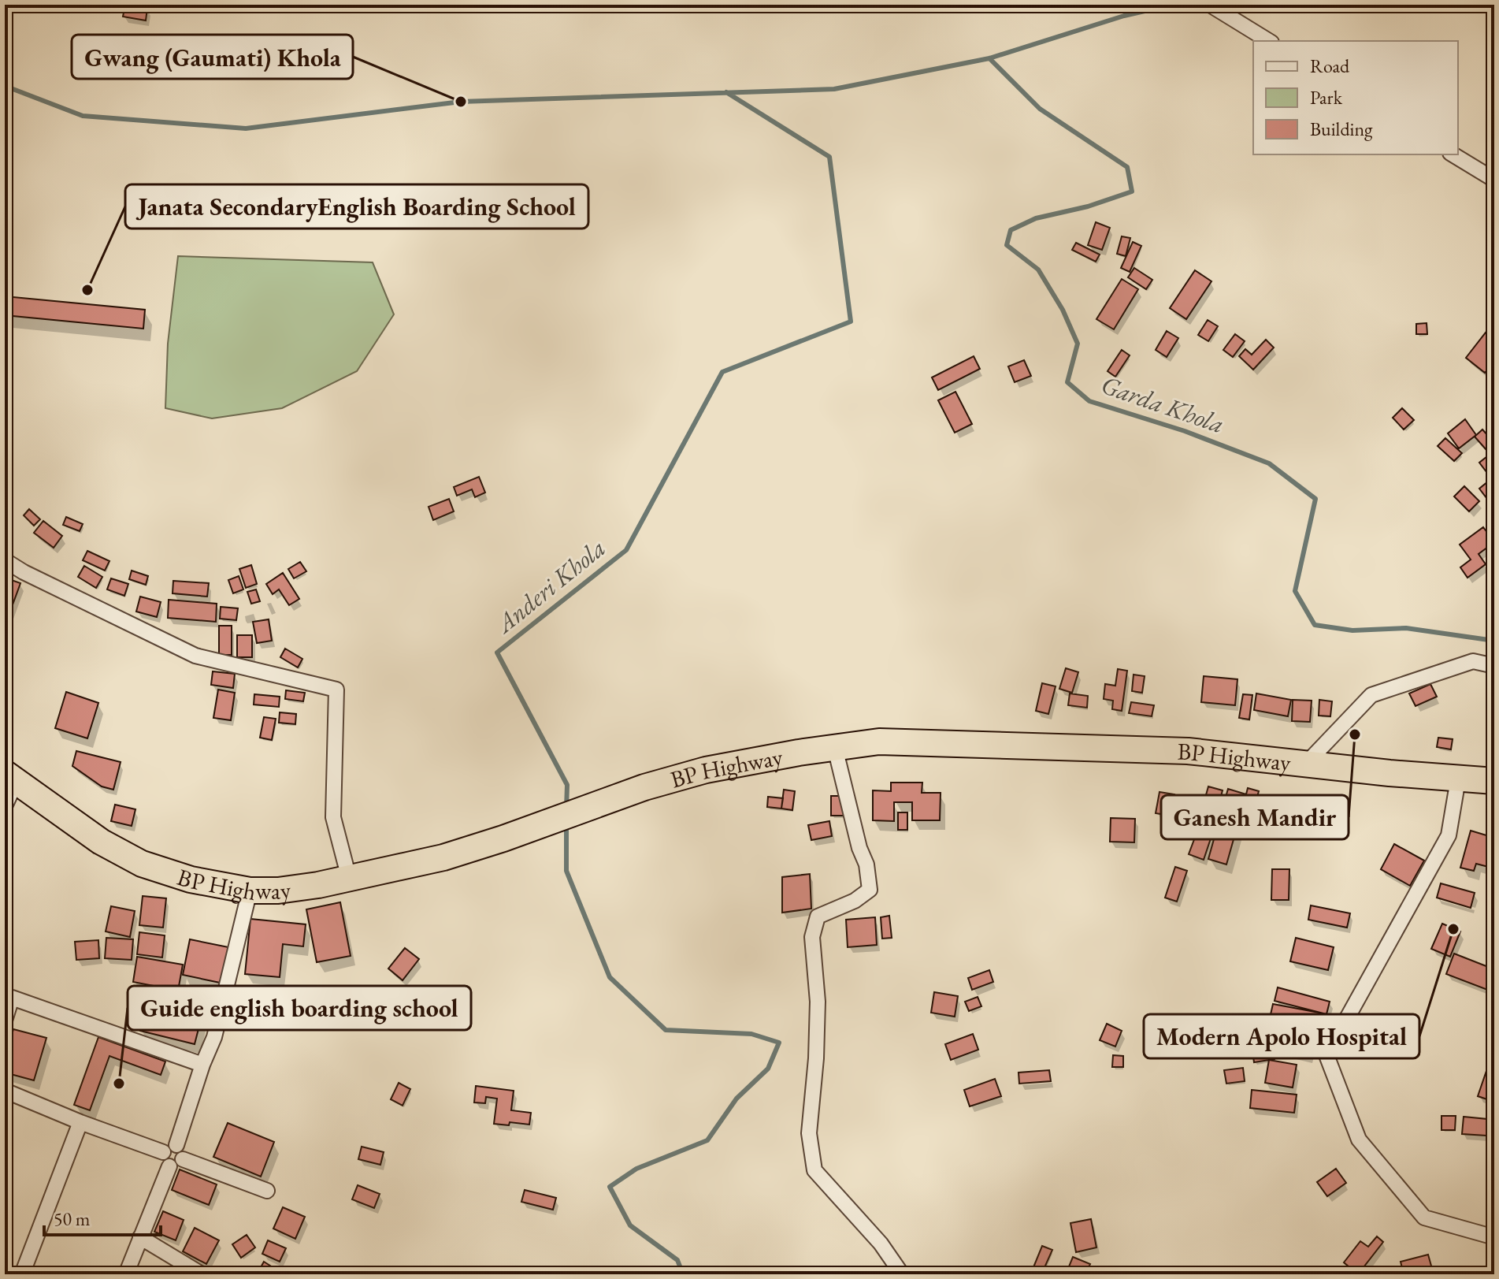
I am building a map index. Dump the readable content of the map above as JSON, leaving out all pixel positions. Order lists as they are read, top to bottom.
{
  "streets": {
    "highway": ["BP Highway"]
  },
  "water": ["Garda Khola", "Anderi Khola"],
  "places": [
    "Gwang (Gaumati) Khola",
    "Janata SecondaryEnglish Boarding School",
    "Ganesh Mandir",
    "Modern Apolo Hospital",
    "Guide english boarding school"
  ],
  "legend": ["Road", "Park", "Building"],
  "scale_bar": "50 m"
}
